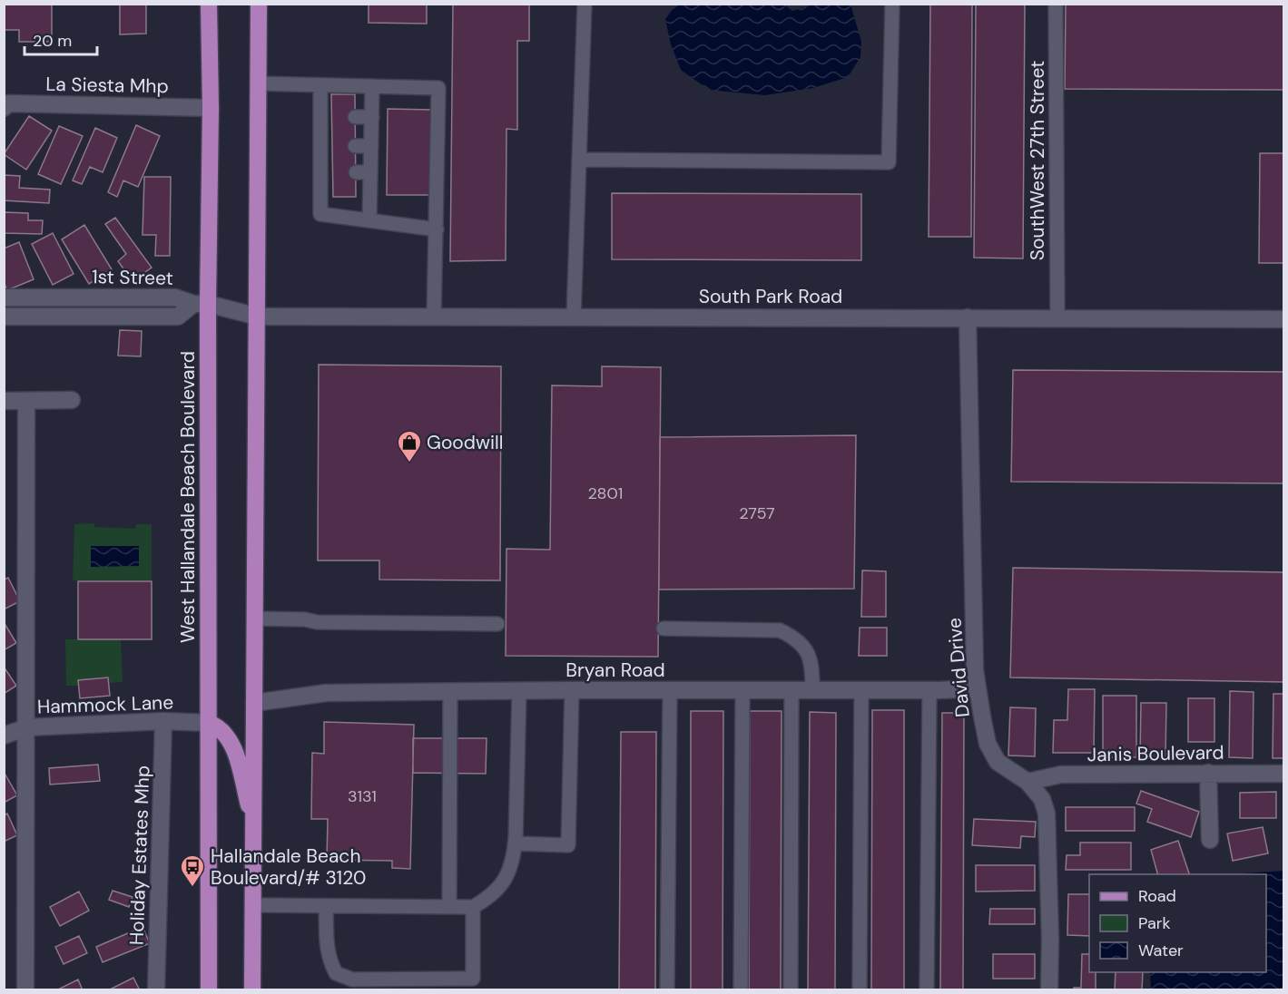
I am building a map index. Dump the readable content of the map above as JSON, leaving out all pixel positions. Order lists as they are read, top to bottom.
{
  "streets": {
    "main road": ["West Hallandale Beach Boulevard"],
    "street": [
      "La Siesta Mhp",
      "1st Street",
      "South Park Road",
      "David Drive",
      "Bryan Road",
      "Hammock Lane",
      "Janis Boulevard",
      "Holiday Estates Mhp"
    ],
    "lane": ["SouthWest 27th Street"]
  },
  "crossings": [
    ["La Siesta Mhp", "West Hallandale Beach Boulevard"],
    ["SouthWest 27th Street", "South Park Road"],
    ["1st Street", "South Park Road"],
    ["1st Street", "West Hallandale Beach Boulevard"],
    ["South Park Road", "David Drive"],
    ["West Hallandale Beach Boulevard", "Hammock Lane"],
    ["David Drive", "Bryan Road"],
    ["David Drive", "Janis Boulevard"],
    ["Hammock Lane", "Holiday Estates Mhp"]
  ],
  "places": {
    "shop": ["Goodwill"],
    "bus stop": ["Hallandale Beach Boulevard/# 3120"]
  },
  "house_numbers": ["2801", "2757", "3131"],
  "legend": ["Road", "Park", "Water"],
  "scale_bar": "20 m"
}
